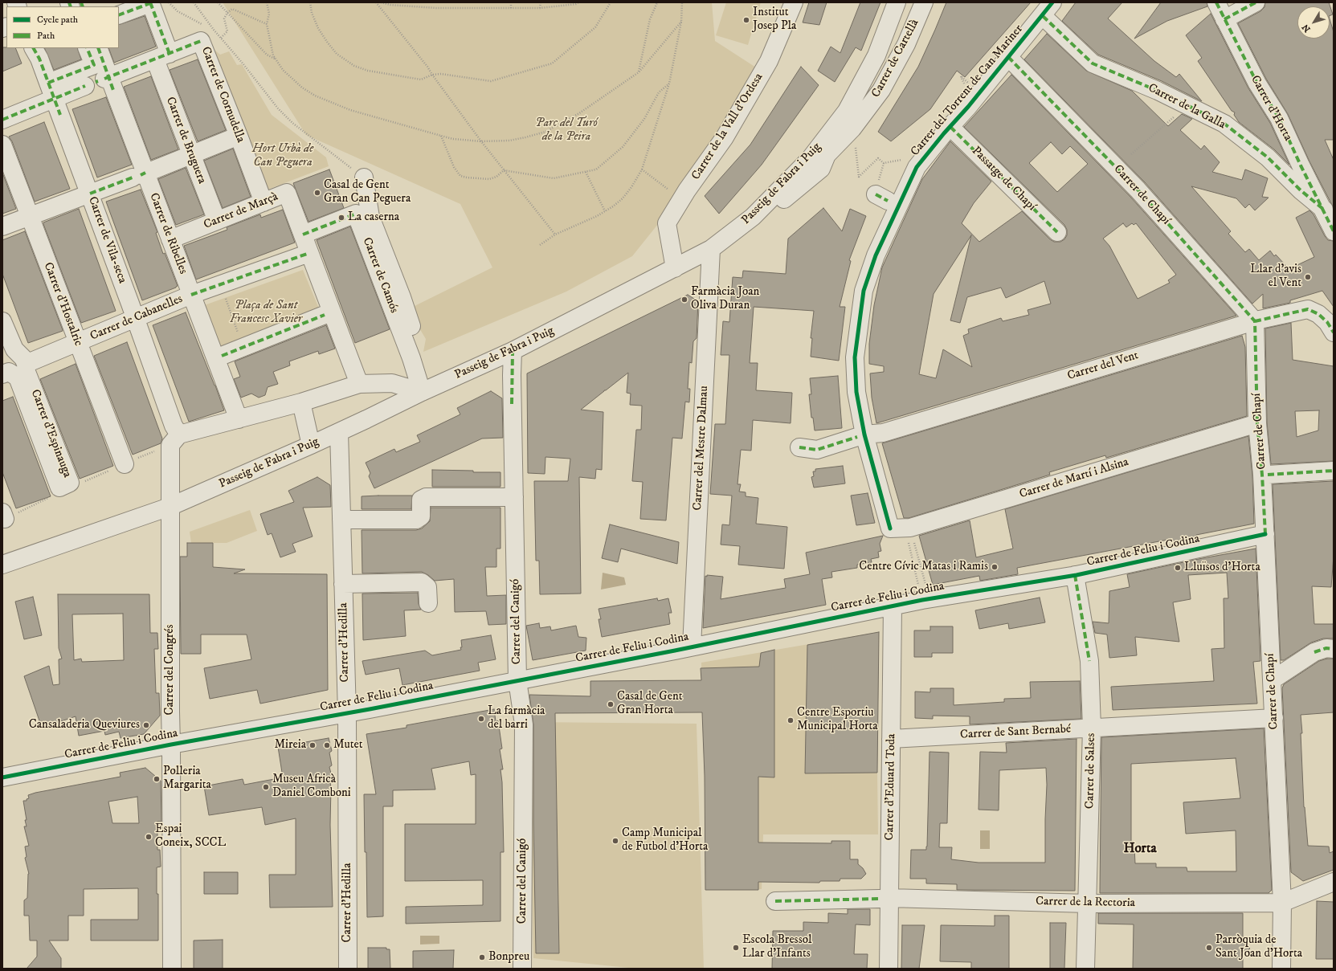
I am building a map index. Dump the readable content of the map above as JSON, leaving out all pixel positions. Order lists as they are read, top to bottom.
{
  "streets": {
    "street": [
      "Carrer de Cartellà",
      "Carrer del Torrent de Can Mariner",
      "Carrer de Cornudella",
      "Carrer de la Galla",
      "Carrer d'Horta",
      "Carrer de la Vall d'Ordesa",
      "Carrer de Bruguera",
      "Passatge de Chapí",
      "Passeig de Fabra i Puig",
      "Carrer de Chapí",
      "Carrer de Marçà",
      "Carrer de Ribelles",
      "Carrer de Vila-seca",
      "Carrer de Camós",
      "Carrer d'Hostalric",
      "Carrer de Cabanelles",
      "Carrer del Vent",
      "Carrer d'Espinauga",
      "Carrer del Mestre Dalmau",
      "Carrer de Martí i Alsina",
      "Carrer de Feliu i Codina",
      "Carrer del Canigó",
      "Carrer d'Hedilla",
      "Carrer del Congrés",
      "Carrer de Sant Bernabé",
      "Carrer de Salses",
      "Carrer d'Eduard Toda",
      "Carrer de la Rectoria"
    ]
  },
  "crossings": [
    ["Carrer de Cartellà", "Passeig de Fabra i Puig"],
    ["Carrer del Torrent de Can Mariner", "Carrer de la Galla"],
    ["Carrer del Torrent de Can Mariner", "Passatge de Chapí"],
    ["Carrer del Torrent de Can Mariner", "Carrer de Chapí"],
    ["Carrer del Torrent de Can Mariner", "Carrer del Vent"],
    ["Carrer del Torrent de Can Mariner", "Carrer de Martí i Alsina"],
    ["Carrer de Cornudella", "Carrer de Marçà"],
    ["Carrer de la Galla", "Carrer d'Horta"],
    ["Carrer de la Vall d'Ordesa", "Passeig de Fabra i Puig"],
    ["Carrer de Bruguera", "Carrer de Marçà"],
    ["Passeig de Fabra i Puig", "Carrer de Camós"],
    ["Passeig de Fabra i Puig", "Carrer del Mestre Dalmau"],
    ["Passeig de Fabra i Puig", "Carrer del Canigó"],
    ["Passeig de Fabra i Puig", "Carrer d'Hedilla"],
    ["Passeig de Fabra i Puig", "Carrer del Congrés"],
    ["Carrer de Chapí", "Carrer del Vent"],
    ["Carrer de Chapí", "Carrer de Martí i Alsina"],
    ["Carrer de Chapí", "Carrer de Feliu i Codina"],
    ["Carrer de Chapí", "Carrer de Sant Bernabé"],
    ["Carrer de Chapí", "Carrer de la Rectoria"],
    ["Carrer de Marçà", "Carrer de Ribelles"],
    ["Carrer de Marçà", "Carrer de Camós"],
    ["Carrer de Ribelles", "Carrer de Cabanelles"],
    ["Carrer de Vila-seca", "Carrer de Cabanelles"],
    ["Carrer de Vila-seca", "Carrer del Congrés"],
    ["Carrer d'Hostalric", "Carrer de Cabanelles"],
    ["Carrer de Cabanelles", "Carrer d'Espinauga"],
    ["Carrer del Mestre Dalmau", "Carrer de Feliu i Codina"],
    ["Carrer de Feliu i Codina", "Carrer del Canigó"],
    ["Carrer de Feliu i Codina", "Carrer d'Hedilla"],
    ["Carrer de Feliu i Codina", "Carrer del Congrés"],
    ["Carrer de Feliu i Codina", "Carrer de Salses"],
    ["Carrer de Feliu i Codina", "Carrer d'Eduard Toda"],
    ["Carrer de Sant Bernabé", "Carrer de Salses"],
    ["Carrer de Sant Bernabé", "Carrer d'Eduard Toda"],
    ["Carrer de Salses", "Carrer de la Rectoria"],
    ["Carrer d'Eduard Toda", "Carrer de la Rectoria"]
  ],
  "districts": ["Horta"],
  "parks": ["Parc del Turó de la Peira", "Hort Urbà de Can Peguera", "Plaça de Sant Francesc Xavier"],
  "places": [
    "Institut Josep Pla",
    "Casal de Gent Gran Can Peguera",
    "La caserna",
    "Llar d'avis el Vent",
    "Farmàcia Joan Oliva Duran",
    "Centre Cívic Matas i Ramis",
    "Lluïsos d'Horta",
    "Casal de Gent Gran Horta",
    "La farmàcia del barri",
    "Centre Esportiu Municipal Horta",
    "Cansaladeria Queviures",
    "Mireia",
    "Mutet",
    "Polleria Margarita",
    "Museu Africà Daniel Comboni",
    "Espai Coneix, SCCL",
    "Camp Municipal de Futbol d'Horta",
    "Escola Bressol Llar d'Infants",
    "Parròquia de Sant Joan d'Horta",
    "Bonpreu"
  ],
  "legend": ["Cycle path", "Path"],
  "north": "bottom left"
}
